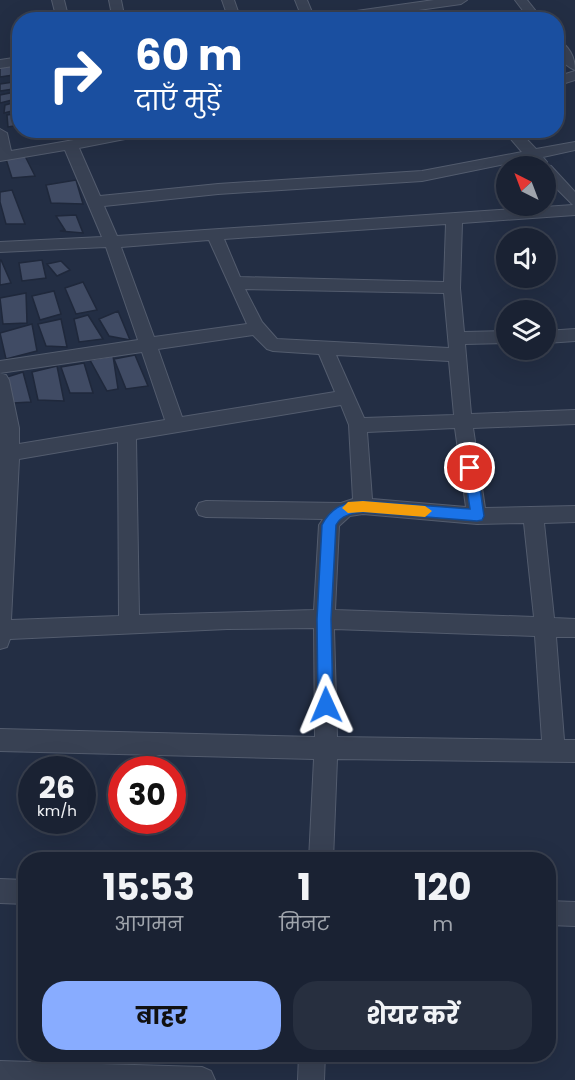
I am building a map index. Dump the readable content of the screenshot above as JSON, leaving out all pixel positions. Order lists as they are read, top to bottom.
{
  "north": "top left",
  "page": {
    "turn": ["60 m", "दाएँ मुड़ें"],
    "speed": "26 km/h",
    "limit": "30",
    "eta": [
      "15:53",
      "आगमन",
      "1",
      "मिनट",
      "120",
      "m"
    ],
    "buttons": ["बाहर", "शेयर करें"]
  }
}
